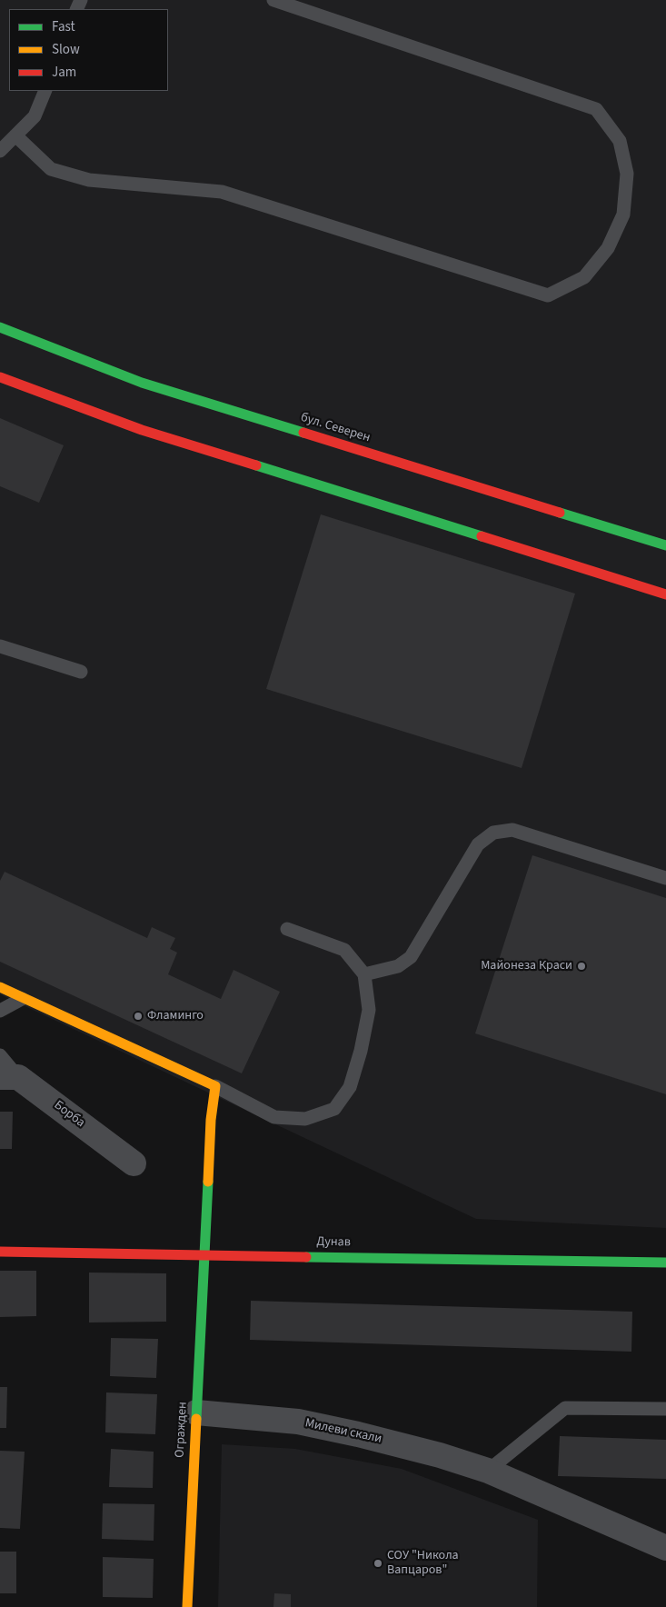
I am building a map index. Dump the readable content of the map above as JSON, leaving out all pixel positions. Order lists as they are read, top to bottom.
{
  "streets": {
    "street": [
      "бул. Северен",
      "Борба",
      "Дунав",
      "Огражден",
      "Милеви скали"
    ]
  },
  "crossings": [
    ["Дунав", "Огражден"],
    ["Огражден", "Милеви скали"]
  ],
  "places": ["Майонеза Краси", "Фламинго", "СОУ \"Никола Вапцаров\""],
  "legend": ["Fast", "Slow", "Jam"]
}
